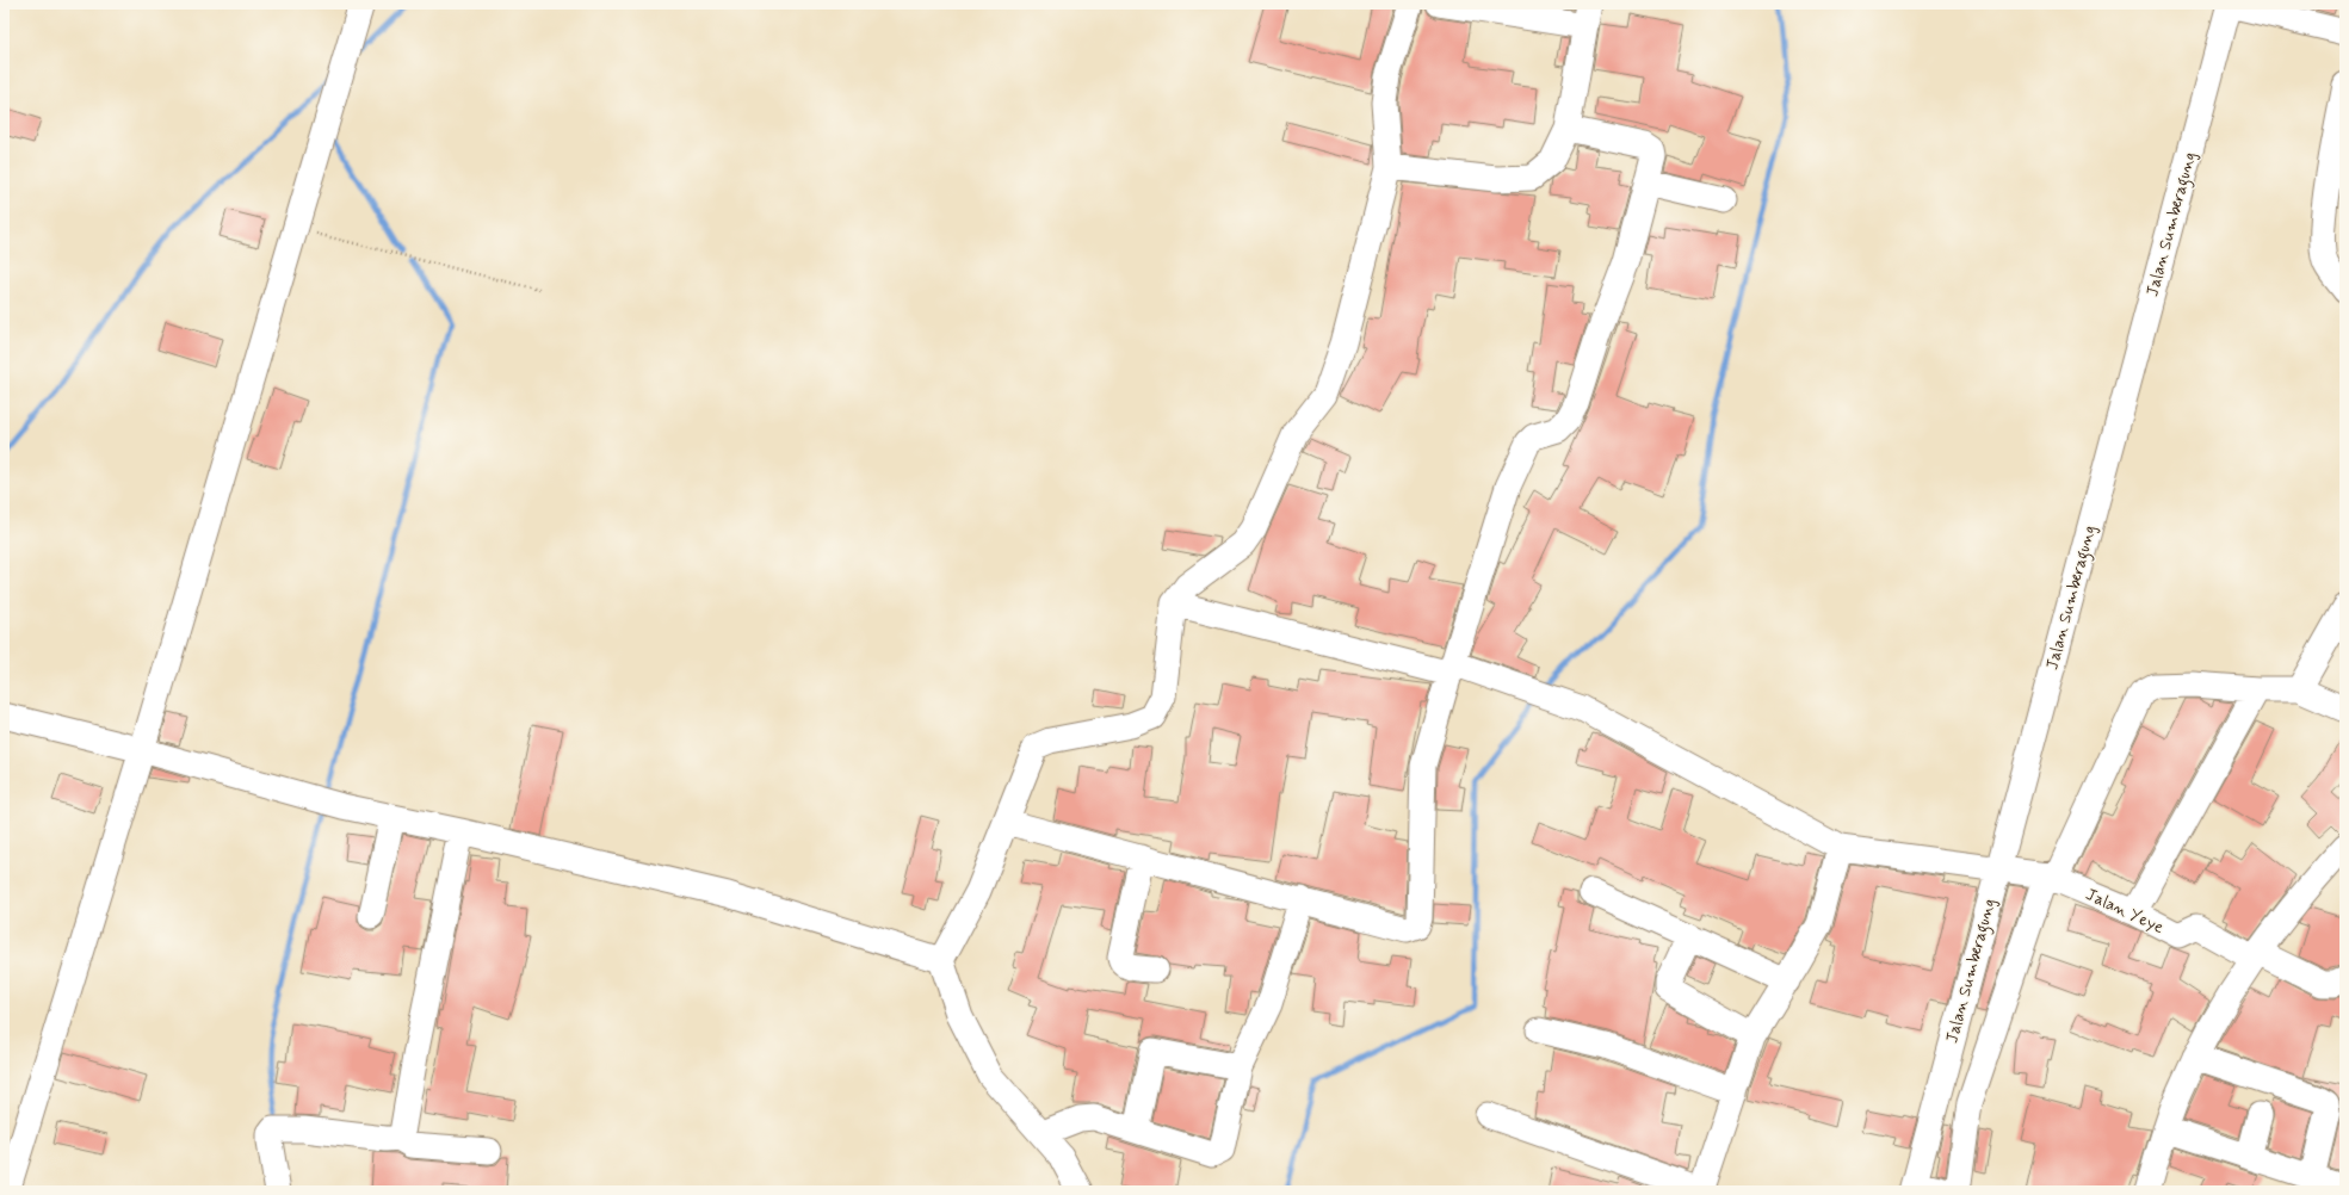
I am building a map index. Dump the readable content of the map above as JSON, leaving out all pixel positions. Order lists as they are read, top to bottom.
{
  "streets": {
    "street": ["Jalan Sumberagung", "Jalan Yeye"]
  },
  "crossings": [
    ["Jalan Sumberagung", "Jalan Yeye"]
  ]
}
